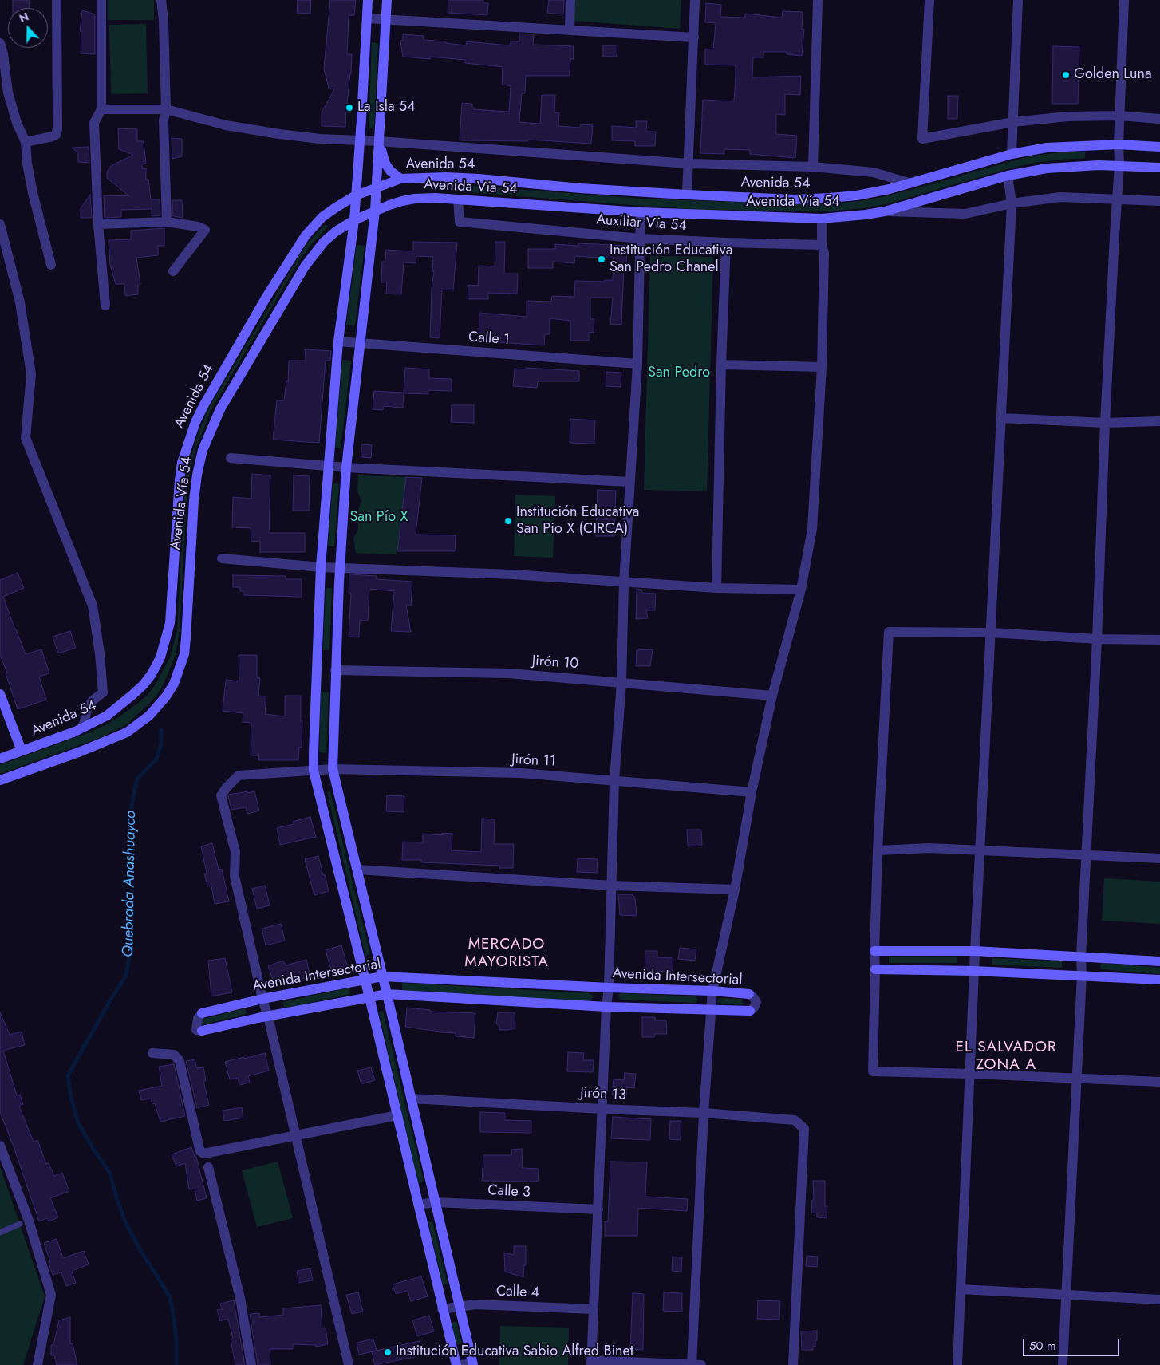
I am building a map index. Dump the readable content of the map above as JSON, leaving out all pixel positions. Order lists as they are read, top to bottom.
{
  "streets": {
    "street": [
      "Avenida 54",
      "Avenida Vía 54",
      "Auxiliar Vía 54",
      "Calle 1",
      "Jirón 10",
      "Jirón 11",
      "Avenida Intersectorial",
      "Jirón 13",
      "Calle 3",
      "Calle 4"
    ]
  },
  "crossings": [
    ["Avenida Vía 54", "Auxiliar Vía 54"],
    ["Jirón 11", "Avenida Intersectorial"]
  ],
  "districts": ["MERCADO MAYORISTA", "EL SALVADOR ZONA A"],
  "water": ["Quebrada Anashuayco"],
  "parks": ["San Pedro", "San Pío X"],
  "places": [
    "Golden Luna",
    "La Isla 54",
    "Institución Educativa San Pedro Chanel",
    "Institución Educativa San Pio X (CIRCA)",
    "Institución Educativa Sabio Alfred Binet"
  ],
  "scale_bar": "50 m",
  "north": "top"
}
